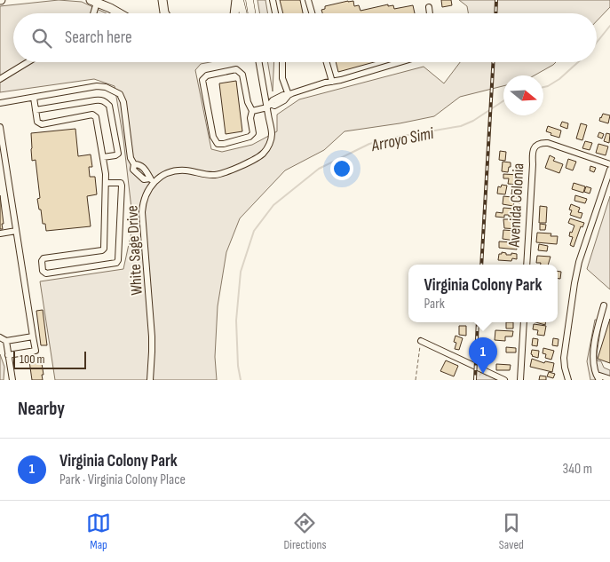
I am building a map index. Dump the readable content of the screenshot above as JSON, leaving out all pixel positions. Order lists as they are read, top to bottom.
{
  "streets": {
    "street": ["Avenida Colonia", "White Sage Drive"]
  },
  "water": ["Arroyo Simi"],
  "scale_bar": "100 m",
  "north": "right",
  "page": {
    "search": "Search here",
    "popup": ["Virginia Colony Park", "Park"],
    "pins": "1",
    "scale": "100 m",
    "heading": "Nearby",
    "list": [
      {
        "mark": "1",
        "name": "Virginia Colony Park",
        "note": "Park · Virginia Colony Place",
        "value": "340 m"
      }
    ],
    "nav": ["Map", "Directions", "Saved"]
  }
}
